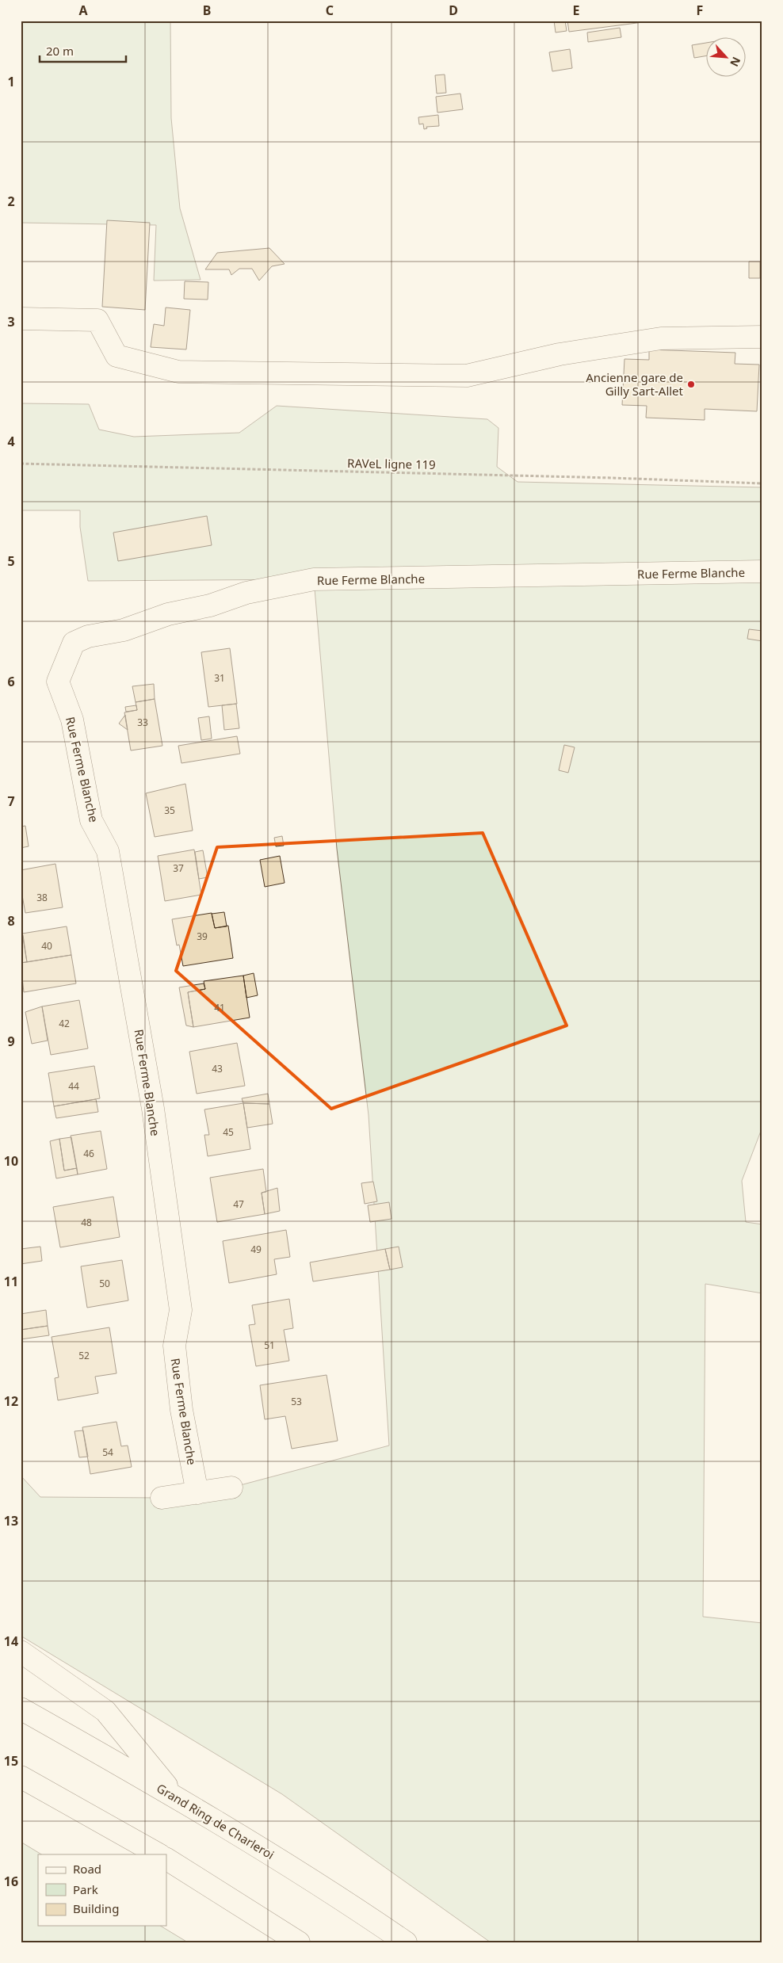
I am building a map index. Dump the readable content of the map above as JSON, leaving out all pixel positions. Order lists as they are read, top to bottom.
{
  "streets": {
    "main road": ["Rue Ferme Blanche", "Grand Ring de Charleroi"],
    "path": ["RAVeL ligne 119"]
  },
  "places": ["Ancienne gare de Gilly Sart-Allet"],
  "house_numbers": [
    "31",
    "33",
    "35",
    "37",
    "38",
    "39",
    "40",
    "41",
    "42",
    "43",
    "44",
    "45",
    "46",
    "47",
    "48",
    "49",
    "50",
    "51",
    "52",
    "53",
    "54"
  ],
  "legend": ["Road", "Park", "Building"],
  "scale_bar": "20 m",
  "north": "bottom right",
  "grid": {
    "columns": [
      "A",
      "B",
      "C",
      "D",
      "E",
      "F"
    ],
    "rows": [
      "1",
      "2",
      "3",
      "4",
      "5",
      "6",
      "7",
      "8",
      "9",
      "10",
      "11",
      "12",
      "13",
      "14",
      "15",
      "16"
    ]
  }
}
